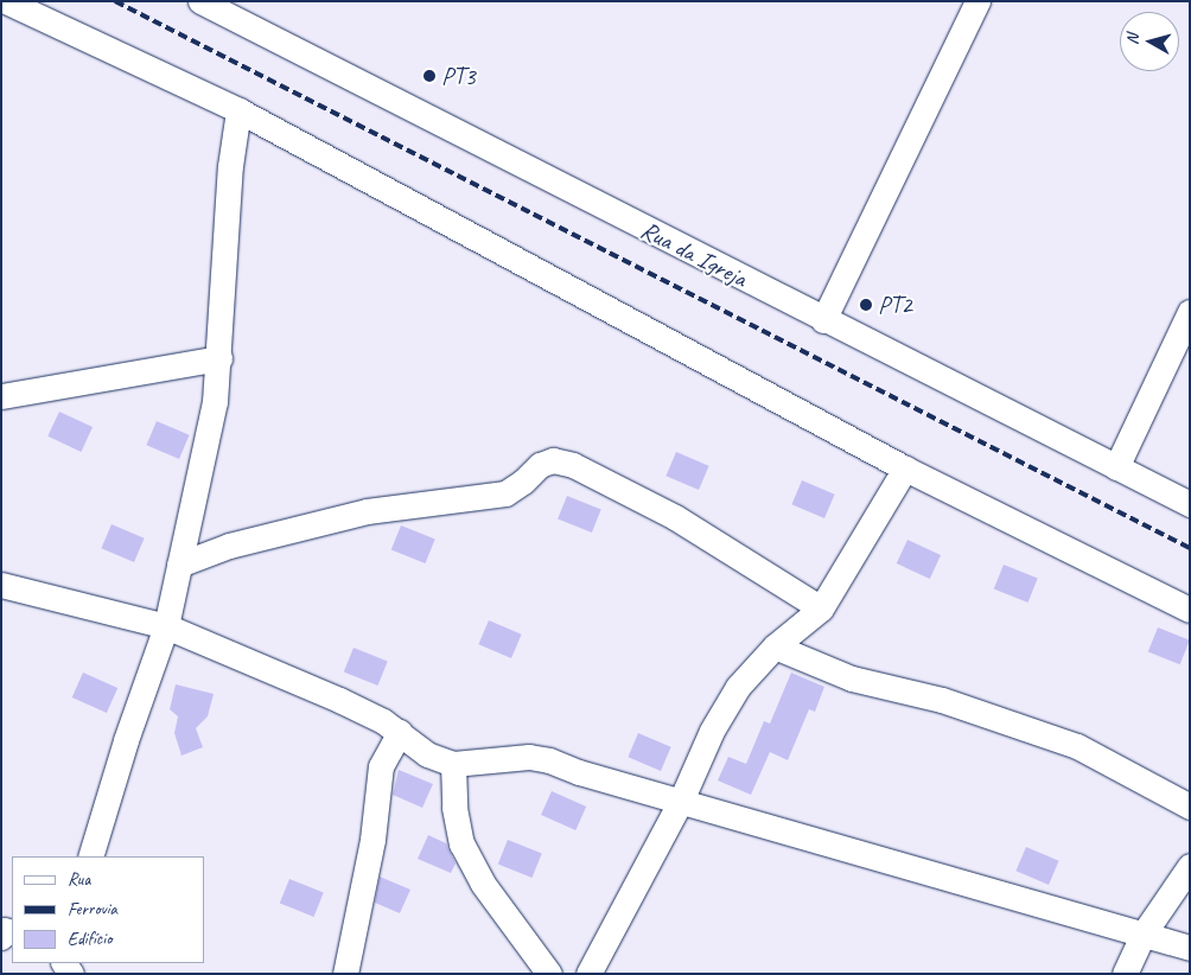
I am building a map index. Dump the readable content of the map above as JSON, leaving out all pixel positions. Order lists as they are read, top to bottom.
{
  "streets": {
    "street": ["Rua da Igreja"]
  },
  "places": ["PT3", "PT2"],
  "legend": ["Rua", "Ferrovia", "Edifício"],
  "north": "left"
}
